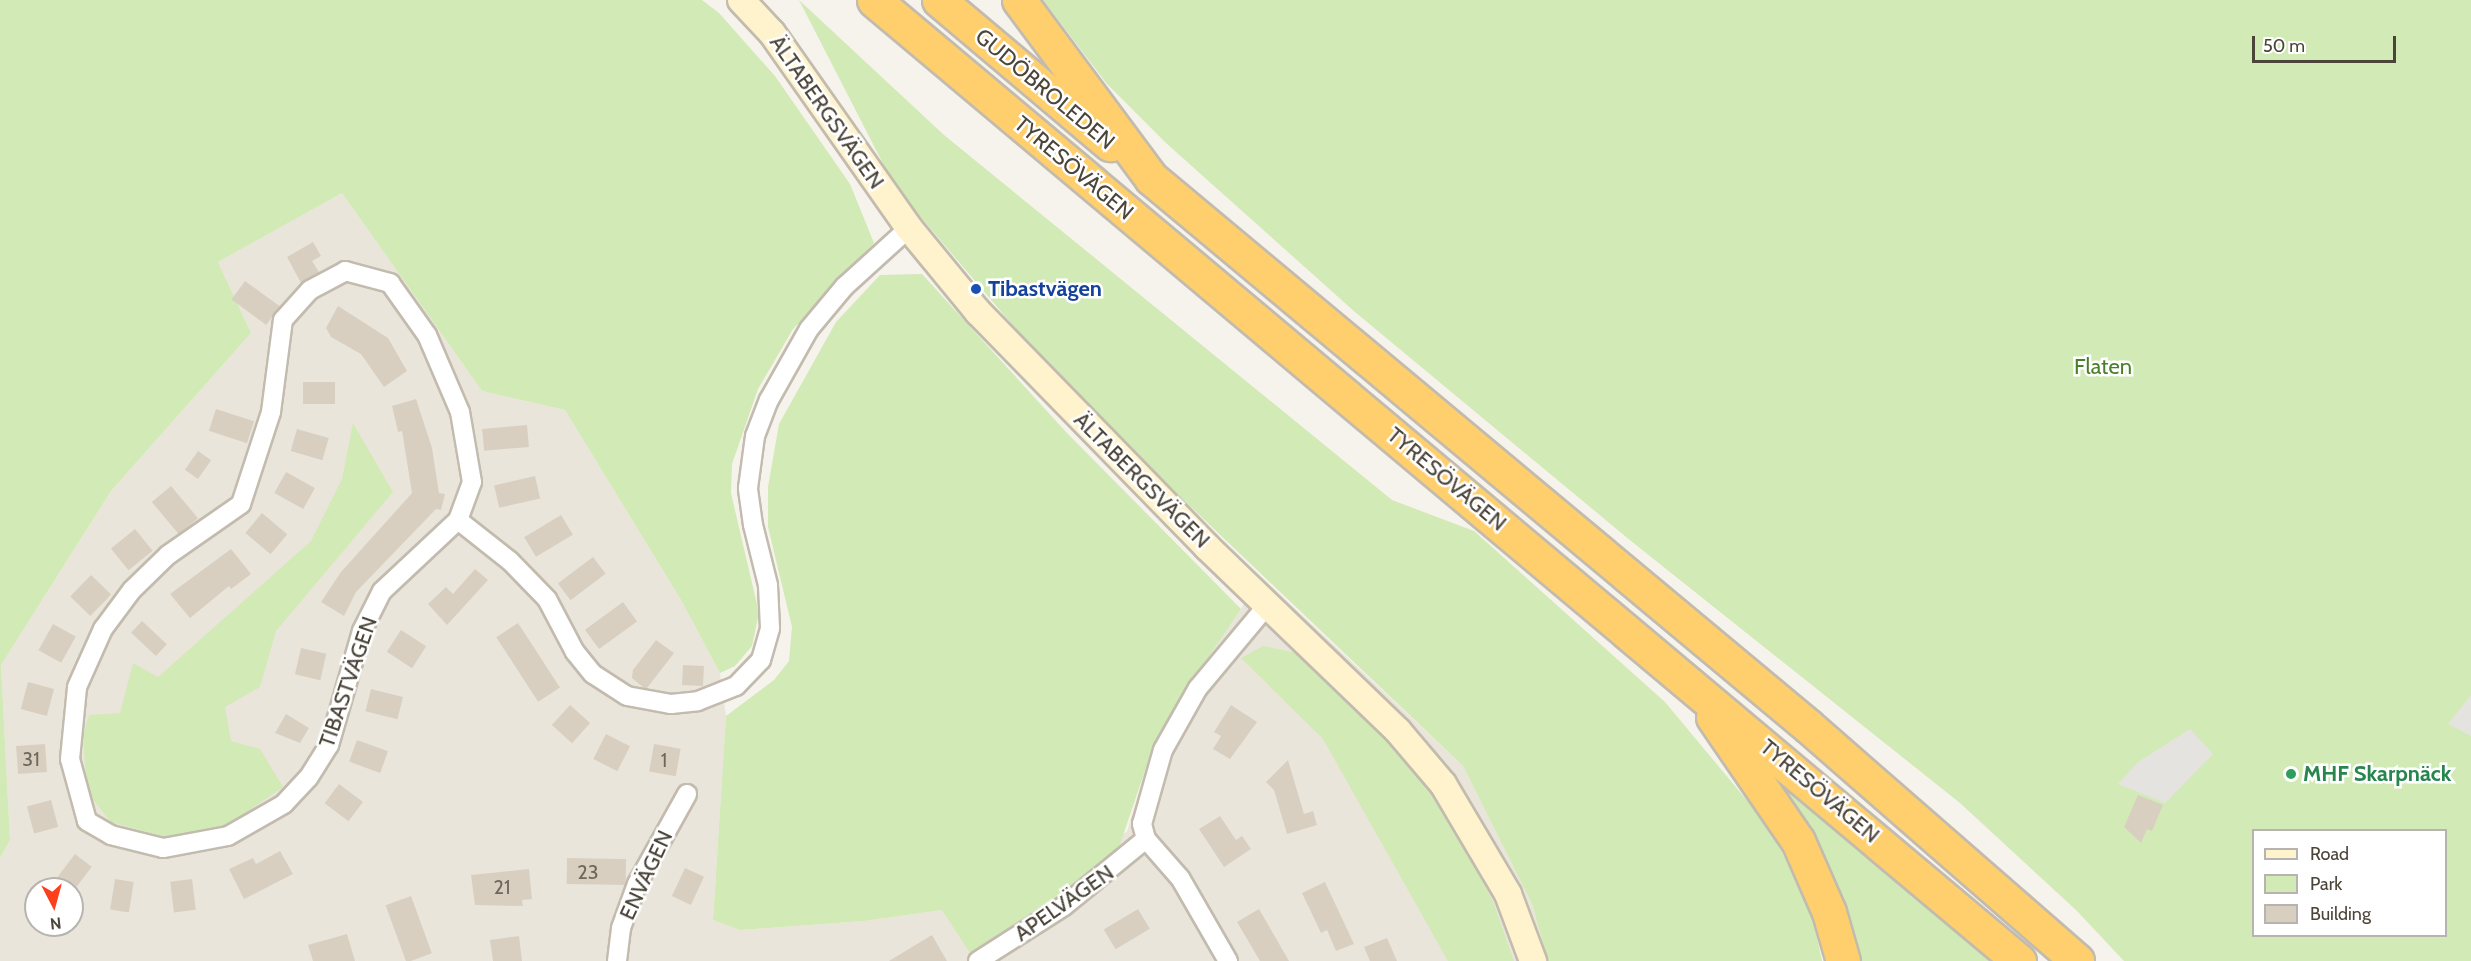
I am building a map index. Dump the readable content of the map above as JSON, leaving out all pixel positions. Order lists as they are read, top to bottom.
{
  "streets": {
    "highway": ["GUDÖBROLEDEN", "TYRESÖVÄGEN"],
    "street": [
      "ÄLTABERGSVÄGEN",
      "TIBASTVÄGEN",
      "ENVÄGEN",
      "APELVÄGEN"
    ]
  },
  "crossings": [
    ["GUDÖBROLEDEN", "TYRESÖVÄGEN"]
  ],
  "parks": ["Flaten"],
  "places": ["Tibastvägen", "MHF Skarpnäck"],
  "house_numbers": [
    "31",
    "1",
    "23",
    "21"
  ],
  "legend": ["Road", "Park", "Building"],
  "scale_bar": "50 m",
  "north": "bottom"
}
